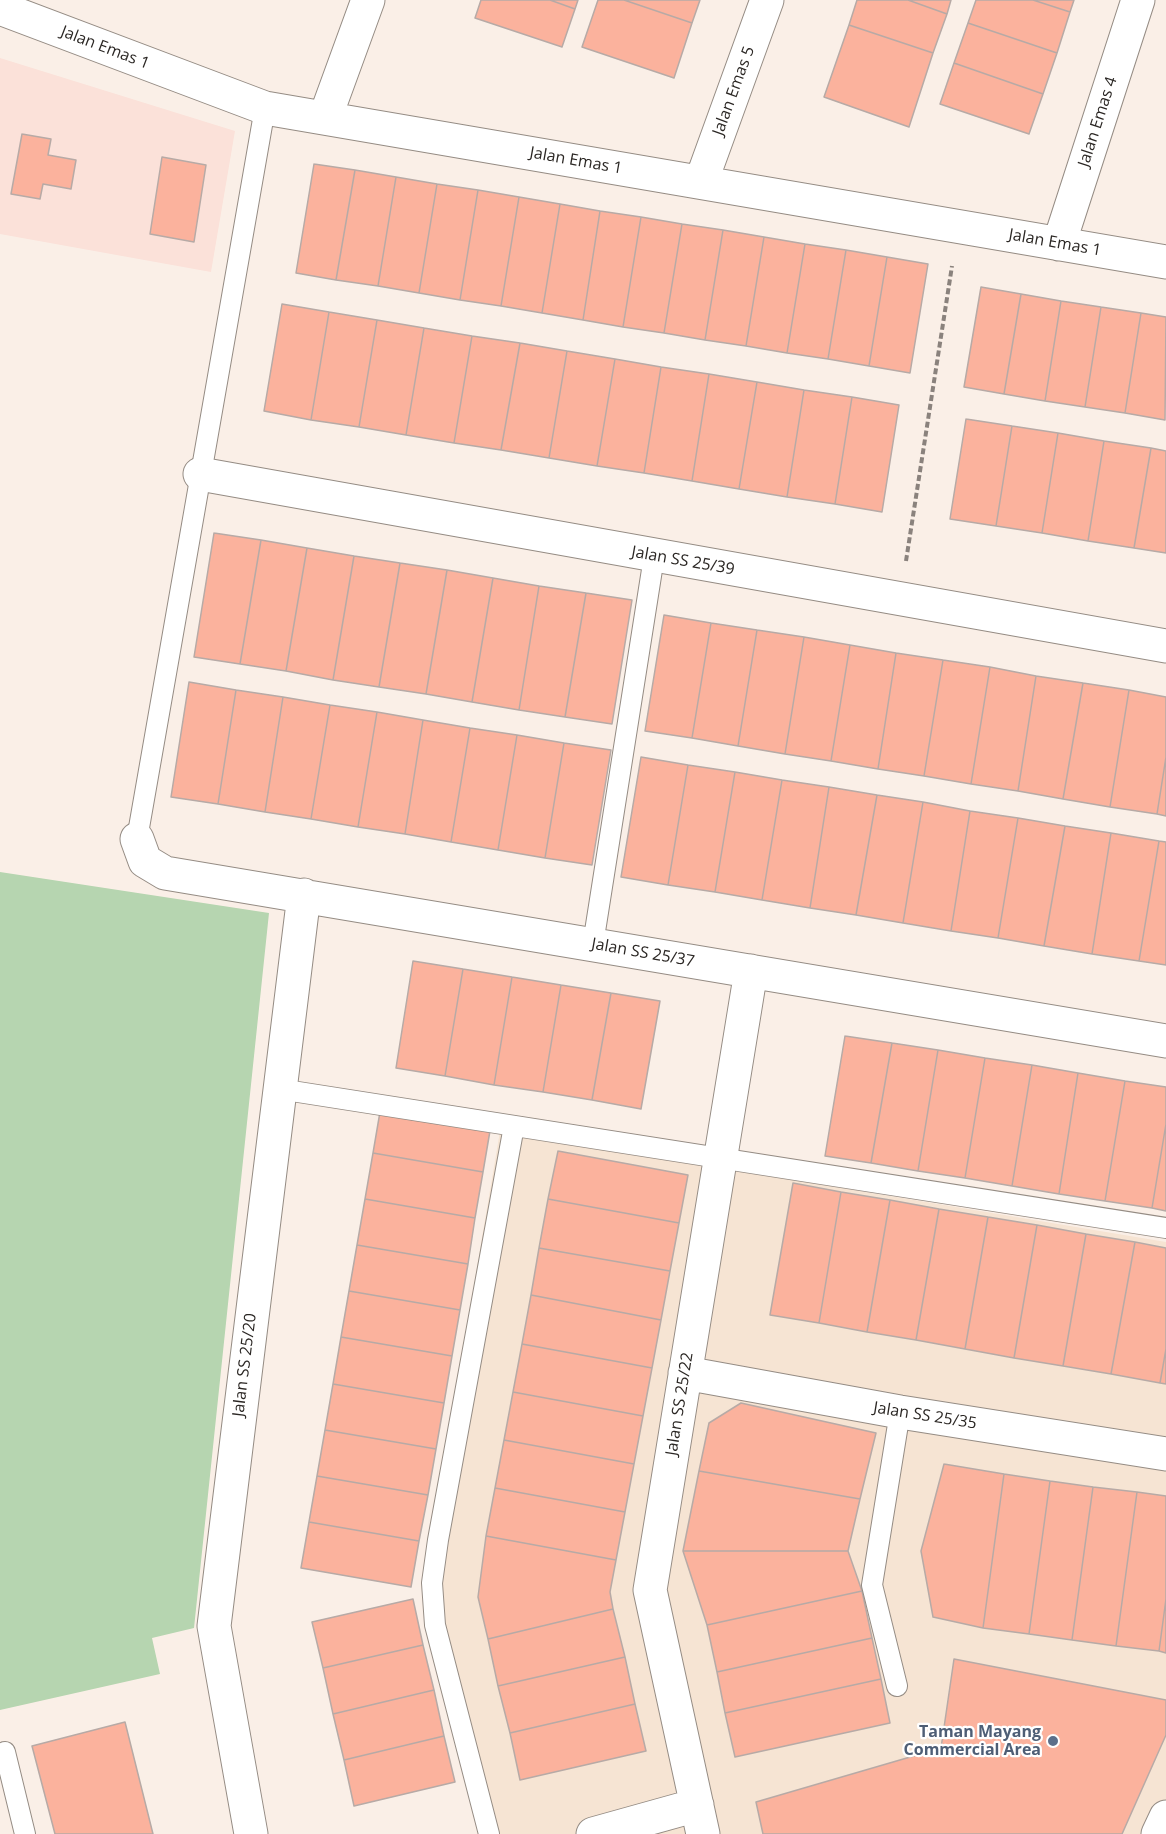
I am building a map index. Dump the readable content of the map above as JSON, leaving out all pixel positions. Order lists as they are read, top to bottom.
{
  "streets": {
    "street": [
      "Jalan Emas 1",
      "Jalan Emas 5",
      "Jalan Emas 4",
      "Jalan SS 25/39",
      "Jalan SS 25/37",
      "Jalan SS 25/20",
      "Jalan SS 25/22",
      "Jalan SS 25/35"
    ]
  },
  "crossings": [
    ["Jalan Emas 1", "Jalan Emas 5"],
    ["Jalan Emas 1", "Jalan Emas 4"],
    ["Jalan SS 25/37", "Jalan SS 25/20"],
    ["Jalan SS 25/37", "Jalan SS 25/22"],
    ["Jalan SS 25/22", "Jalan SS 25/35"]
  ],
  "places": ["Taman Mayang Commercial Area"]
}
